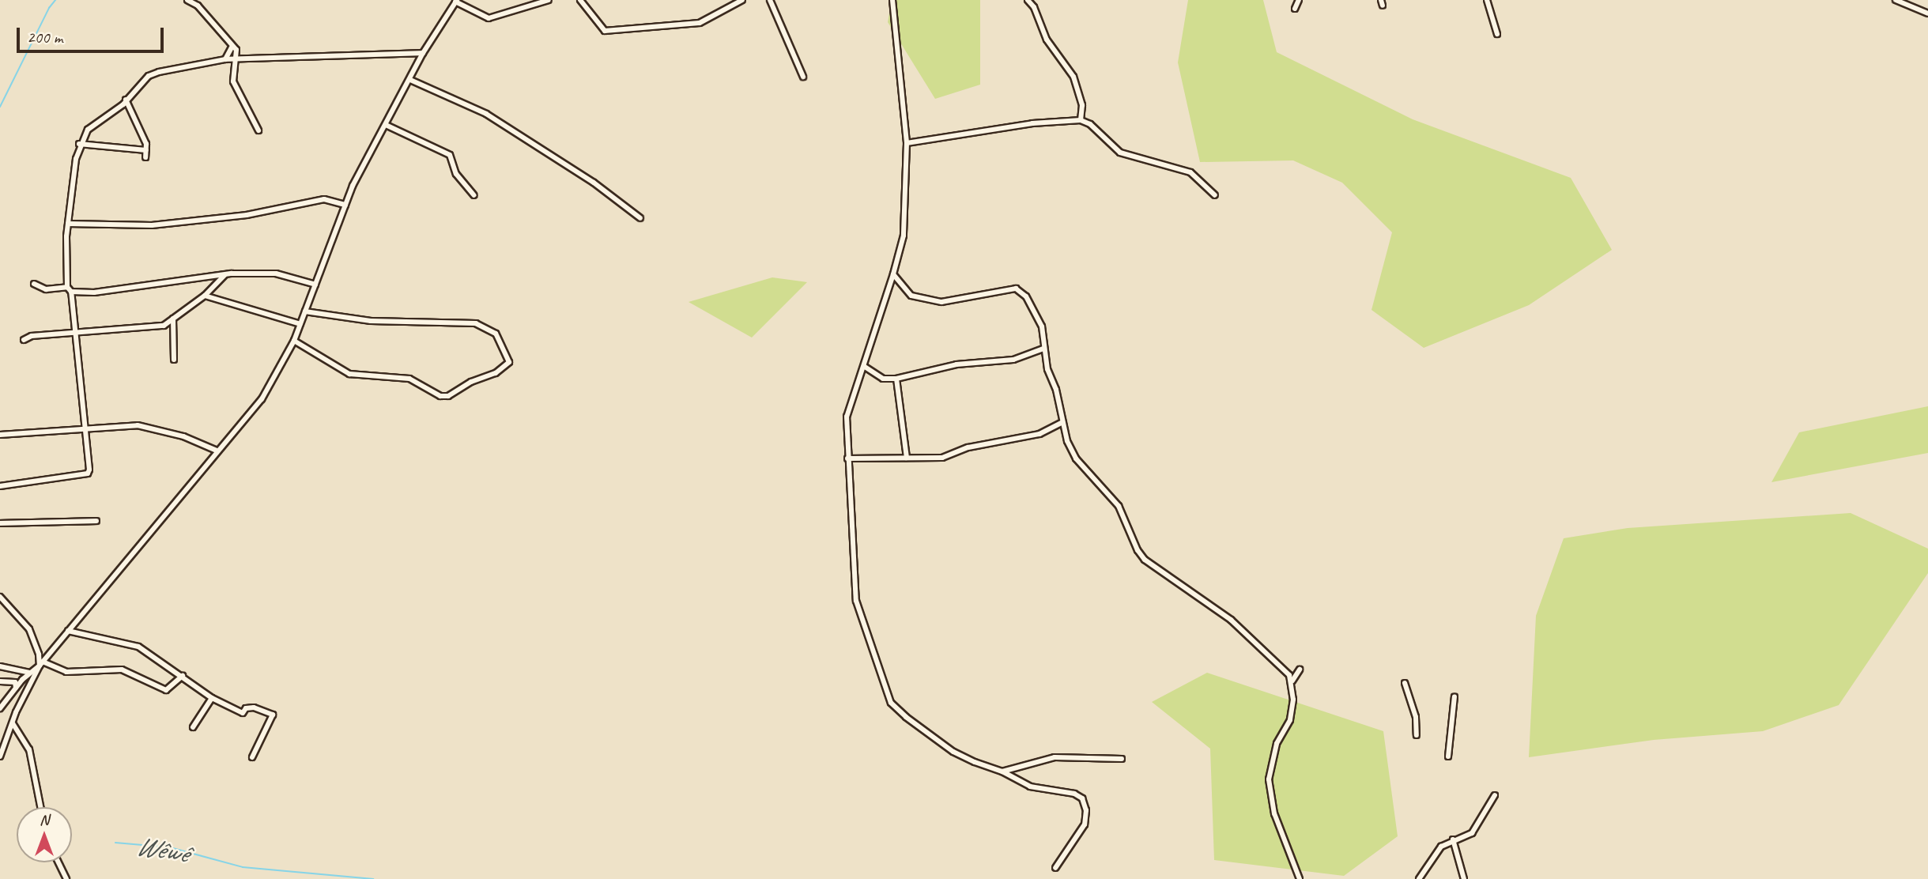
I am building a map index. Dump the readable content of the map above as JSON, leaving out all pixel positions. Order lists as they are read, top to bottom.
{
  "water": ["Wêwê"],
  "scale_bar": "200 m",
  "north": "top"
}
